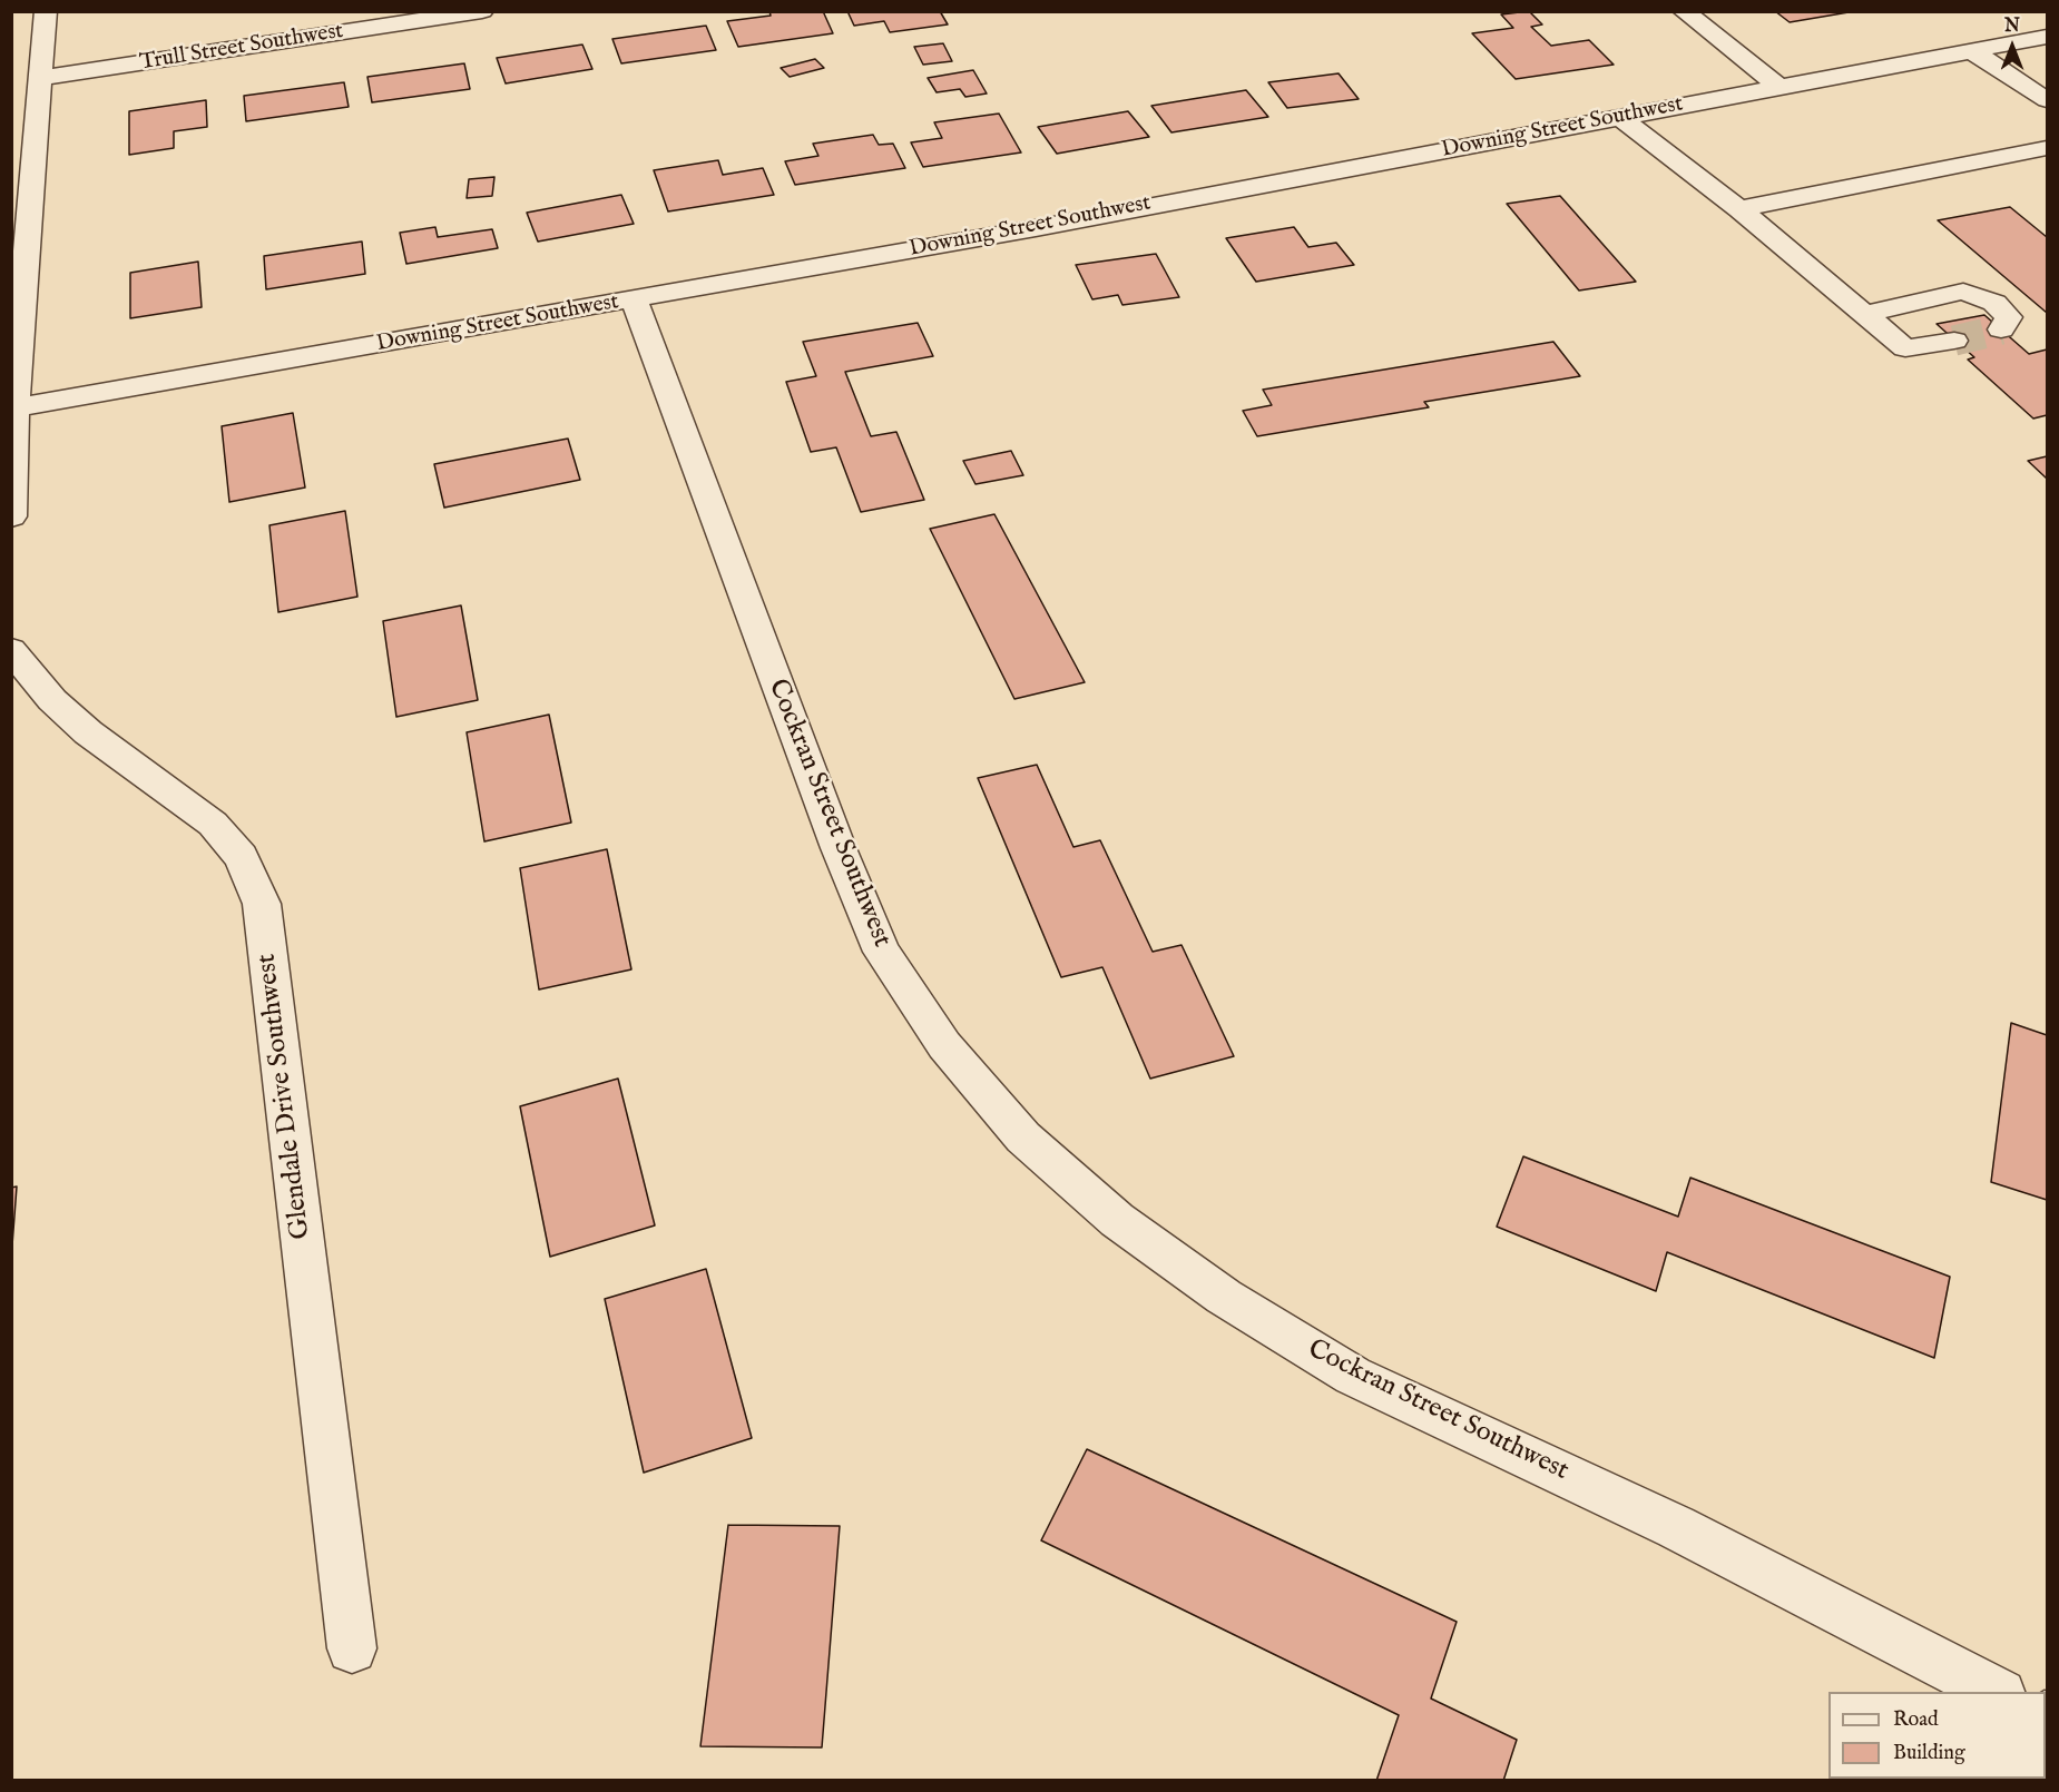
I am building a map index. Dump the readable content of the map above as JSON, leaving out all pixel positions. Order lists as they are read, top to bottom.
{
  "streets": {
    "street": [
      "Trull Street Southwest",
      "Downing Street Southwest",
      "Cockran Street Southwest",
      "Glendale Drive Southwest"
    ]
  },
  "crossings": [
    ["Downing Street Southwest", "Cockran Street Southwest"]
  ],
  "legend": ["Road", "Building"],
  "north": "top"
}
